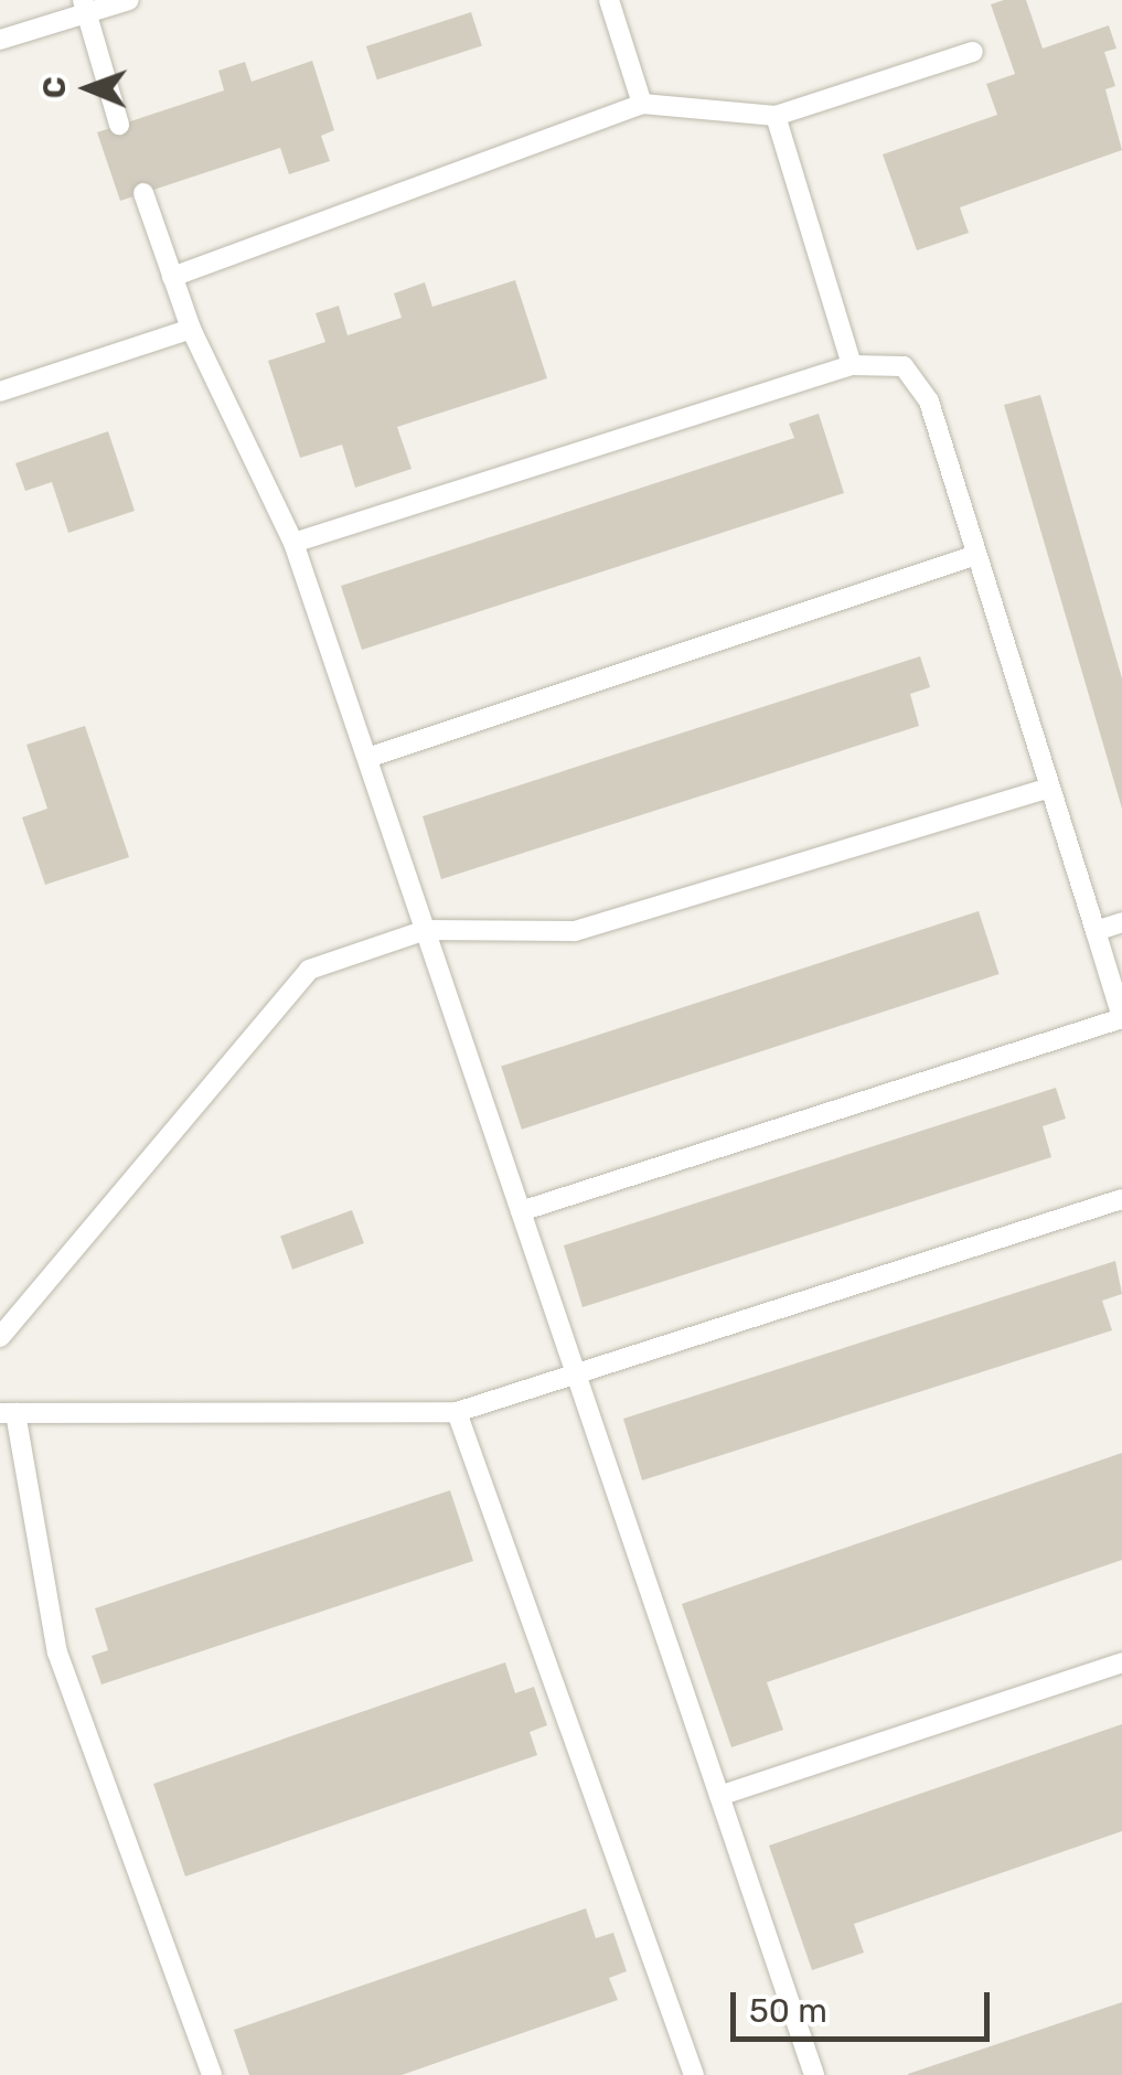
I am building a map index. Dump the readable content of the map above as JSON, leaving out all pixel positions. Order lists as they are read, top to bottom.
{
  "scale_bar": "50 m",
  "north": "left"
}
